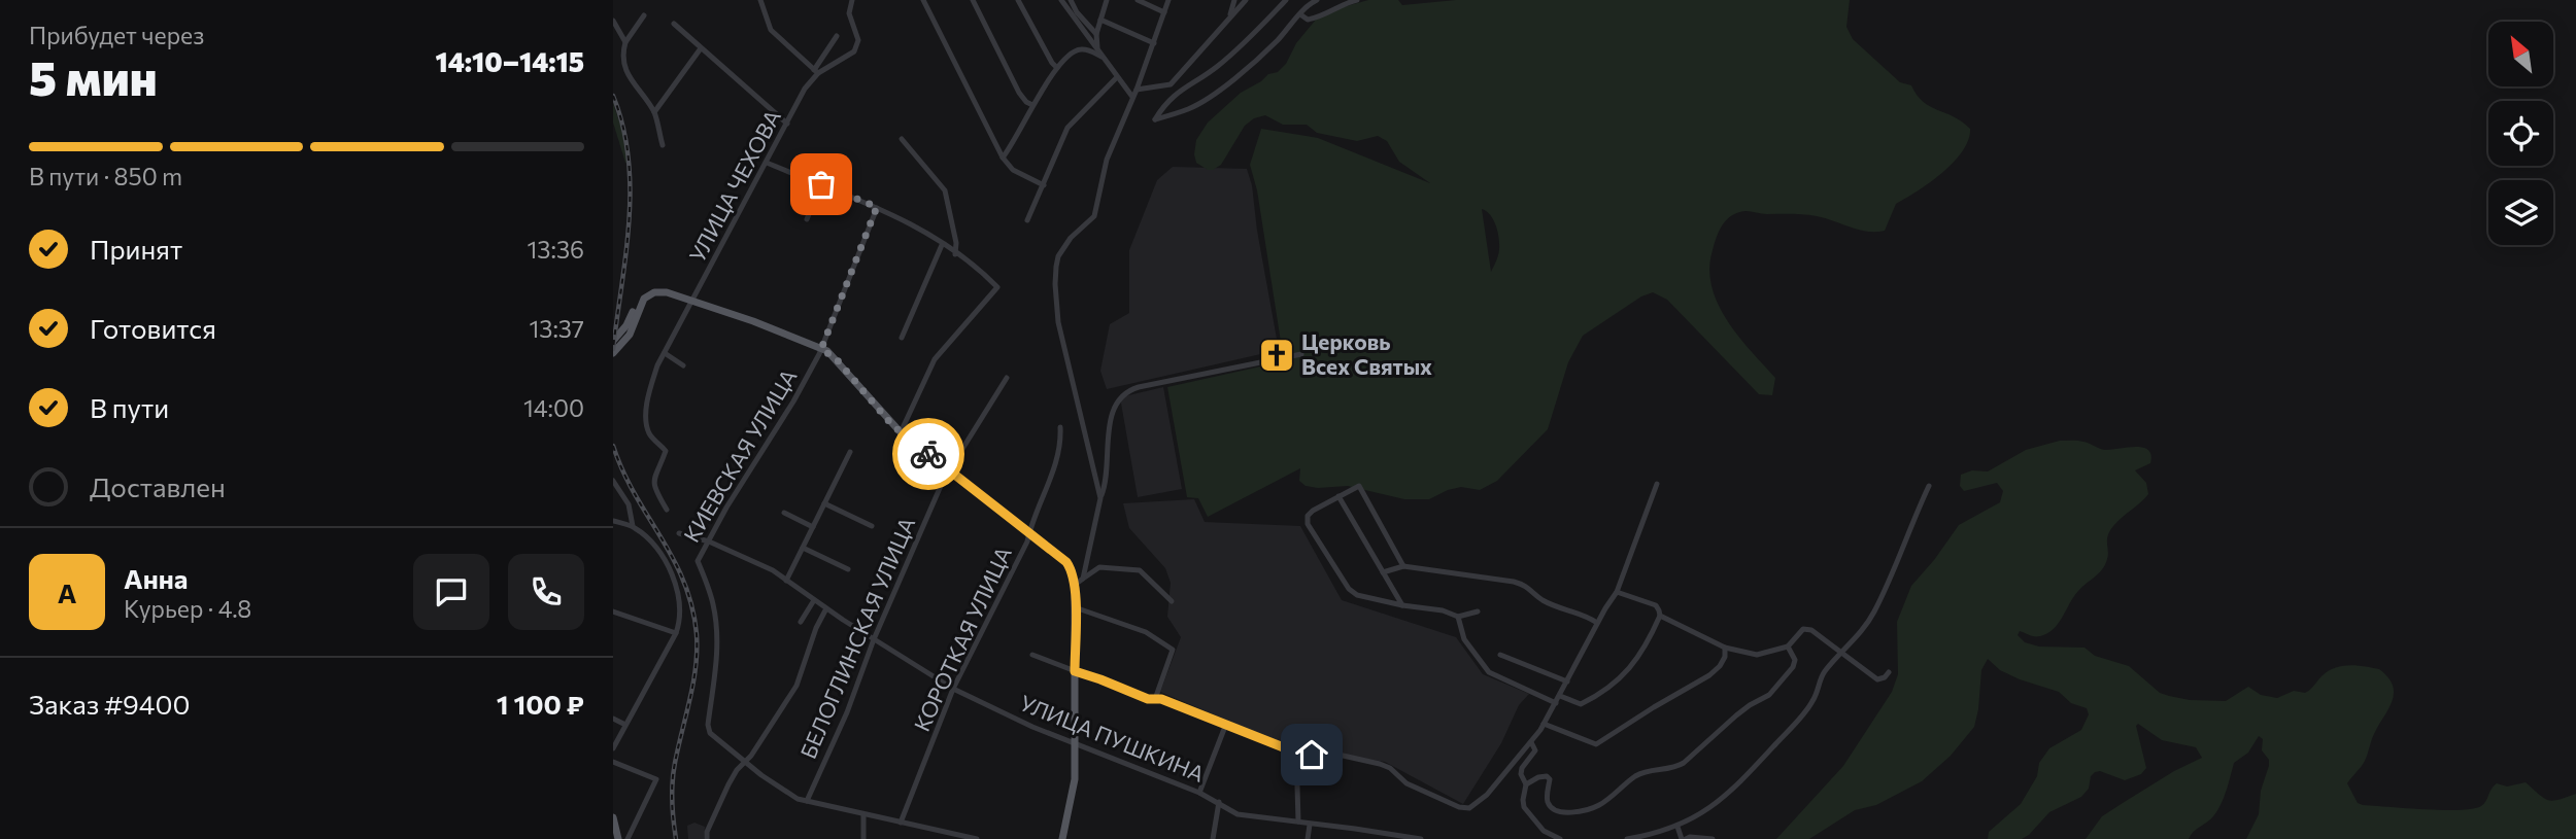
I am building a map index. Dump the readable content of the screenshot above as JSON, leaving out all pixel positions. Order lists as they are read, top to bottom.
{
  "streets": {
    "street": [
      "УЛИЦА ЧЕХОВА",
      "КИЕВСКАЯ УЛИЦА",
      "БЕЛОГЛИНСКАЯ УЛИЦА",
      "КОРОТКАЯ УЛИЦА",
      "УЛИЦА ПУШКИНА"
    ]
  },
  "crossings": [
    ["КИЕВСКАЯ УЛИЦА", "УЛИЦА ПУШКИНА"],
    ["БЕЛОГЛИНСКАЯ УЛИЦА", "УЛИЦА ПУШКИНА"],
    ["КОРОТКАЯ УЛИЦА", "УЛИЦА ПУШКИНА"]
  ],
  "places": {
    "church": ["Церковь Всех Святых"]
  },
  "north": "top left",
  "page": {
    "heading": ["5 мин", "Прибудет через", "14:10–14:15"],
    "panel": [
      "Анна",
      "Курьер · 4.8",
      "Заказ #9400",
      "1 100 ₽"
    ],
    "bar": "В пути · 850 m",
    "list": [
      ["Принят", "13:36"],
      ["Готовится", "13:37"],
      ["В пути", "14:00"],
      "Доставлен"
    ],
    "round": "А"
  }
}
